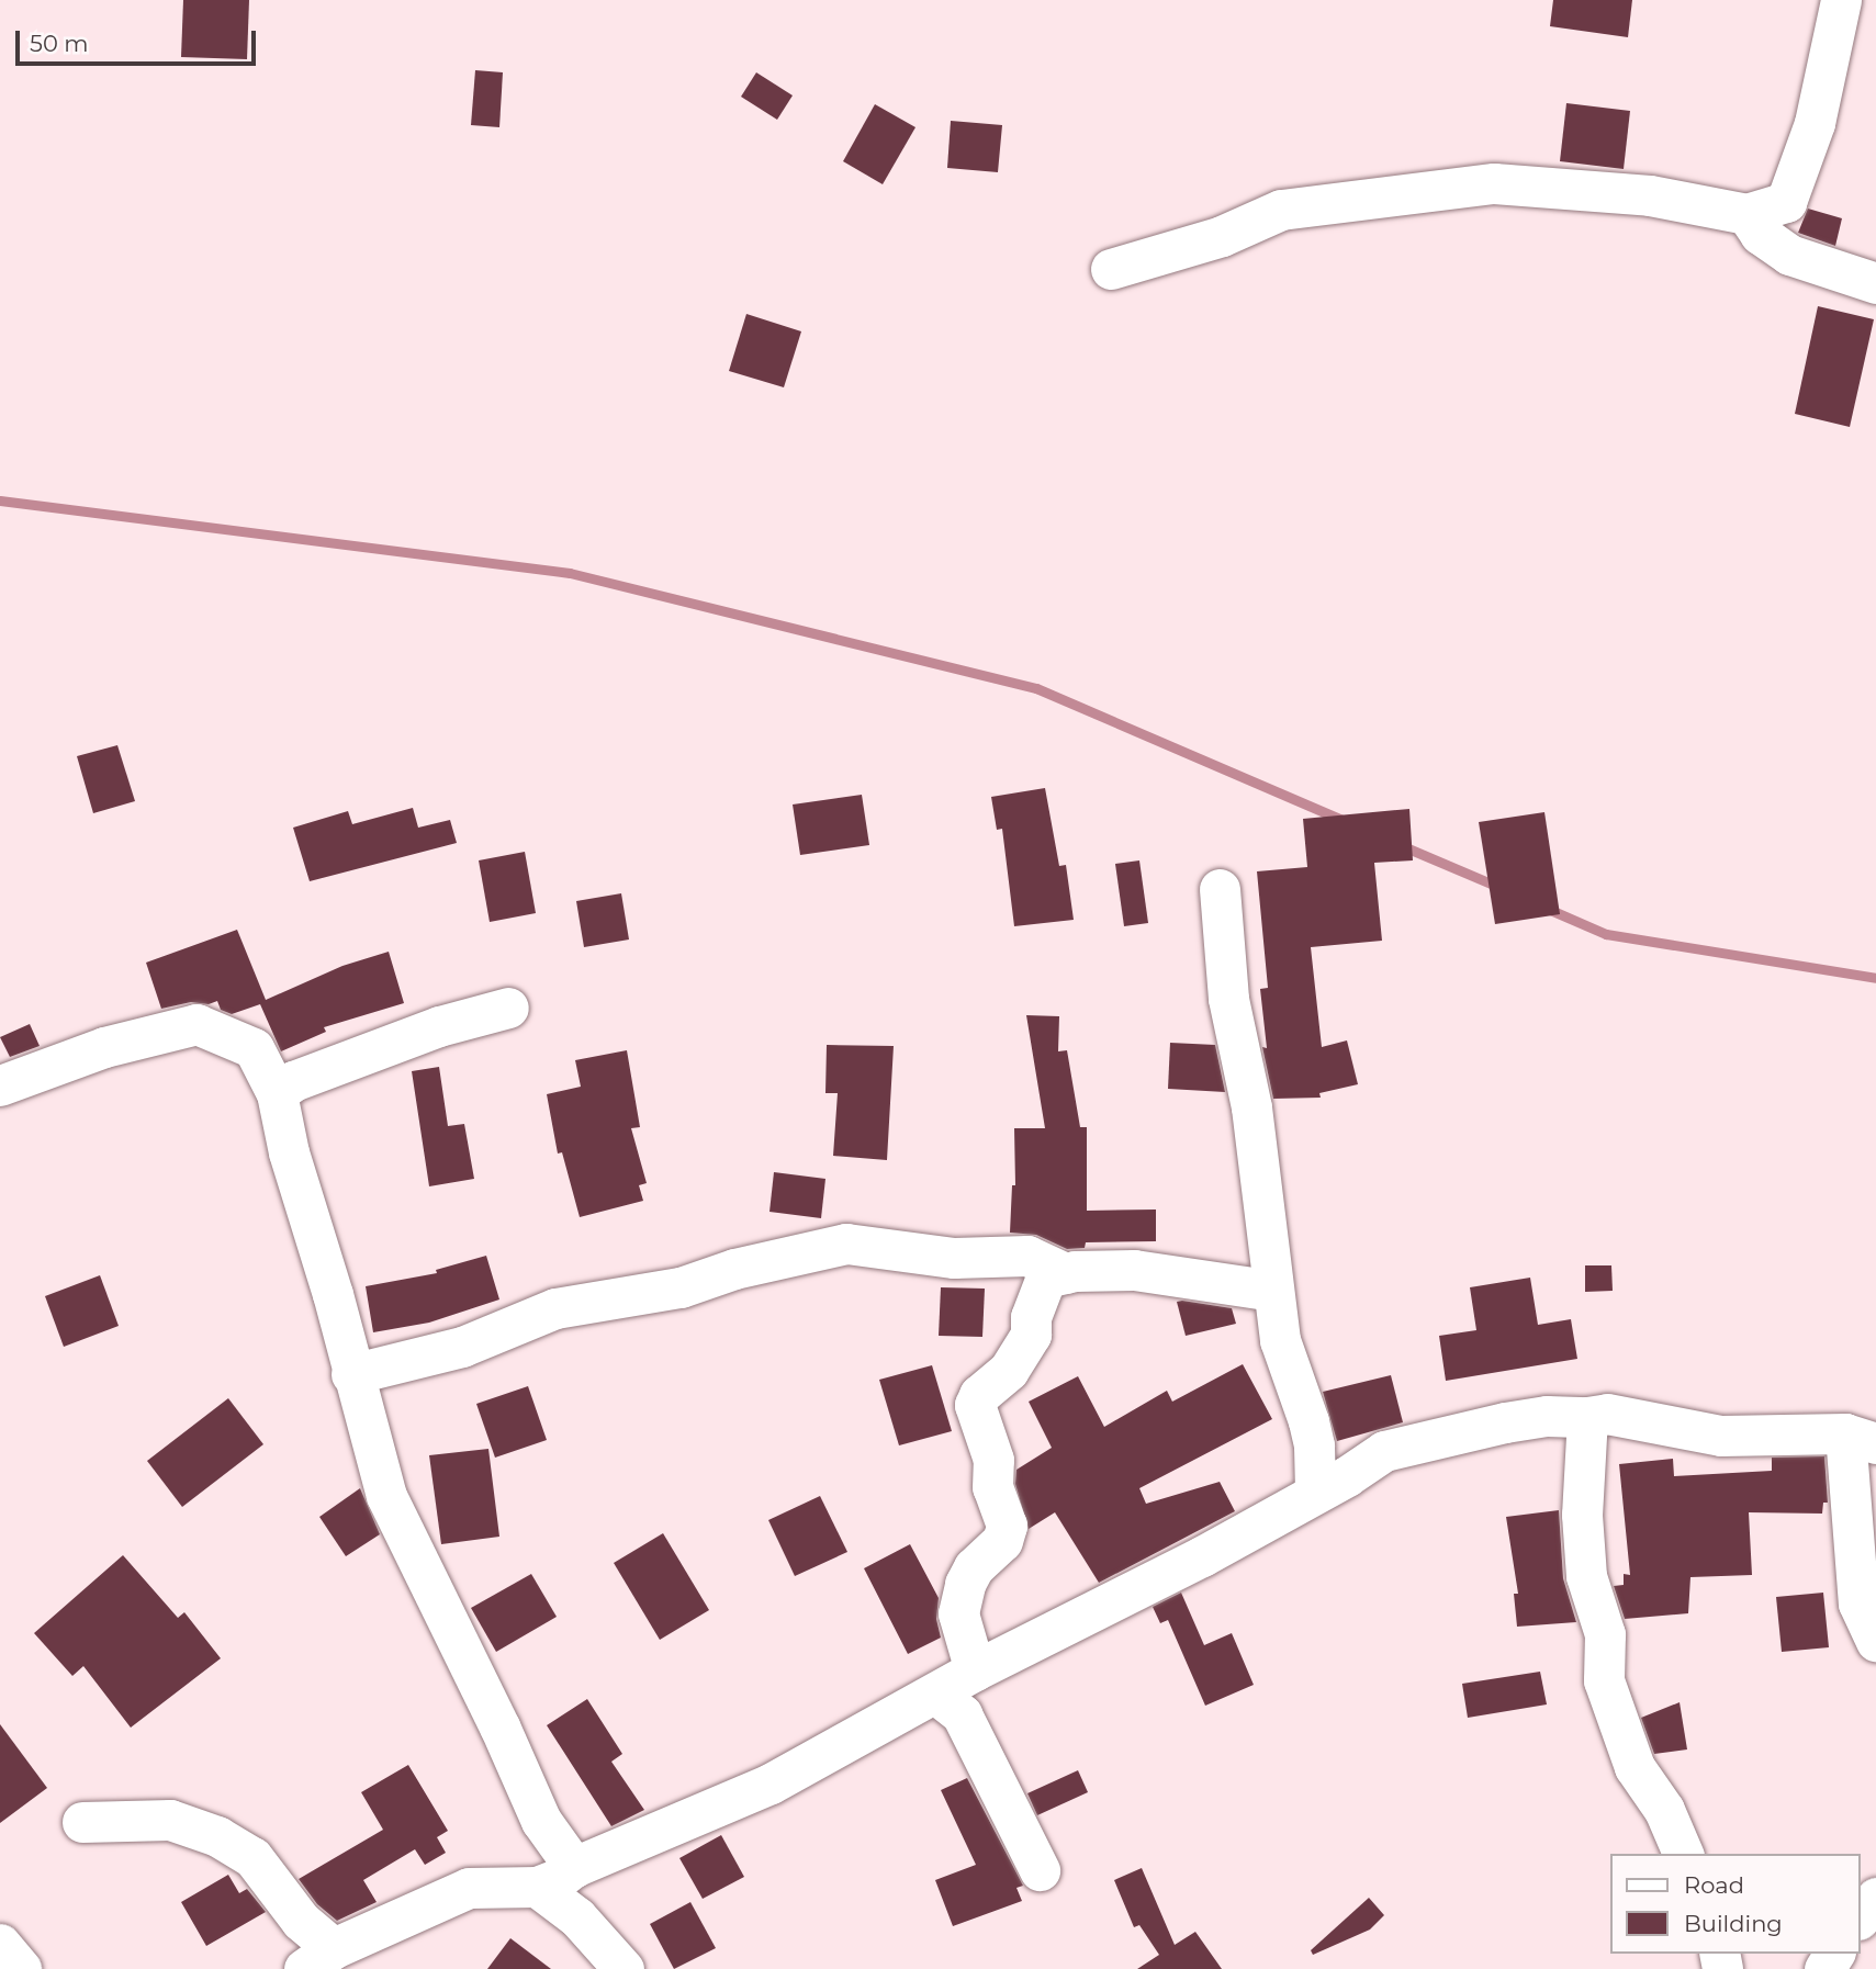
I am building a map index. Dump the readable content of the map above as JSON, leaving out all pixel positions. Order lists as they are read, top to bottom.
{
  "legend": ["Road", "Building"],
  "scale_bar": "50 m"
}
